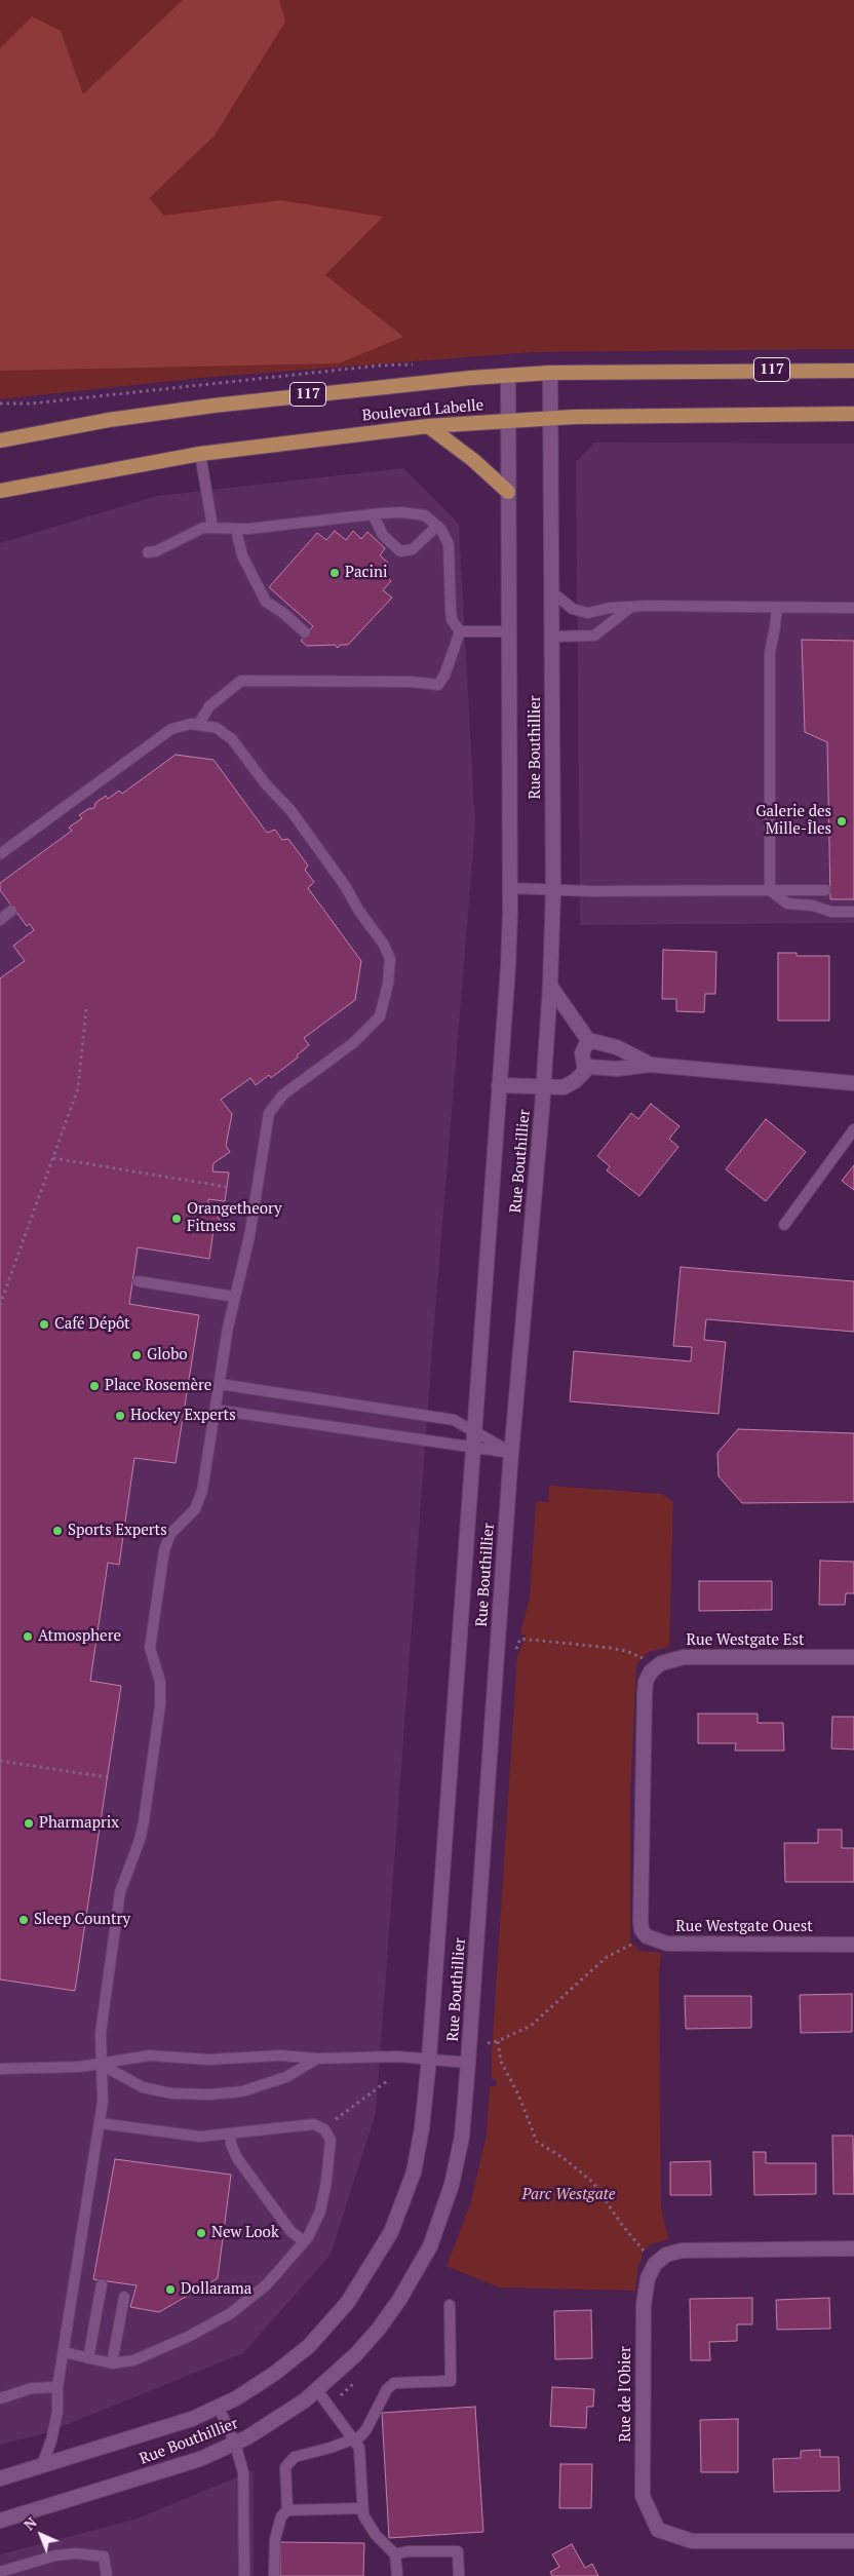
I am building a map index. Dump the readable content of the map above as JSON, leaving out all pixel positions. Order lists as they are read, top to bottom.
{
  "streets": {
    "main road": ["117", "Boulevard Labelle"],
    "street": [
      "Rue Bouthillier",
      "Rue Westgate Est",
      "Rue Westgate Ouest",
      "Rue de l'Obier"
    ]
  },
  "crossings": [
    ["Boulevard Labelle", "Rue Bouthillier"],
    ["Rue Westgate Est", "Rue Westgate Ouest"]
  ],
  "parks": ["Parc Westgate"],
  "places": [
    "Pacini",
    "Galerie des Mille-Îles",
    "Orangetheory Fitness",
    "Café Dépôt",
    "Globo",
    "Place Rosemère",
    "Hockey Experts",
    "Sports Experts",
    "Atmosphere",
    "Pharmaprix",
    "Sleep Country",
    "New Look",
    "Dollarama"
  ],
  "north": "top left"
}
